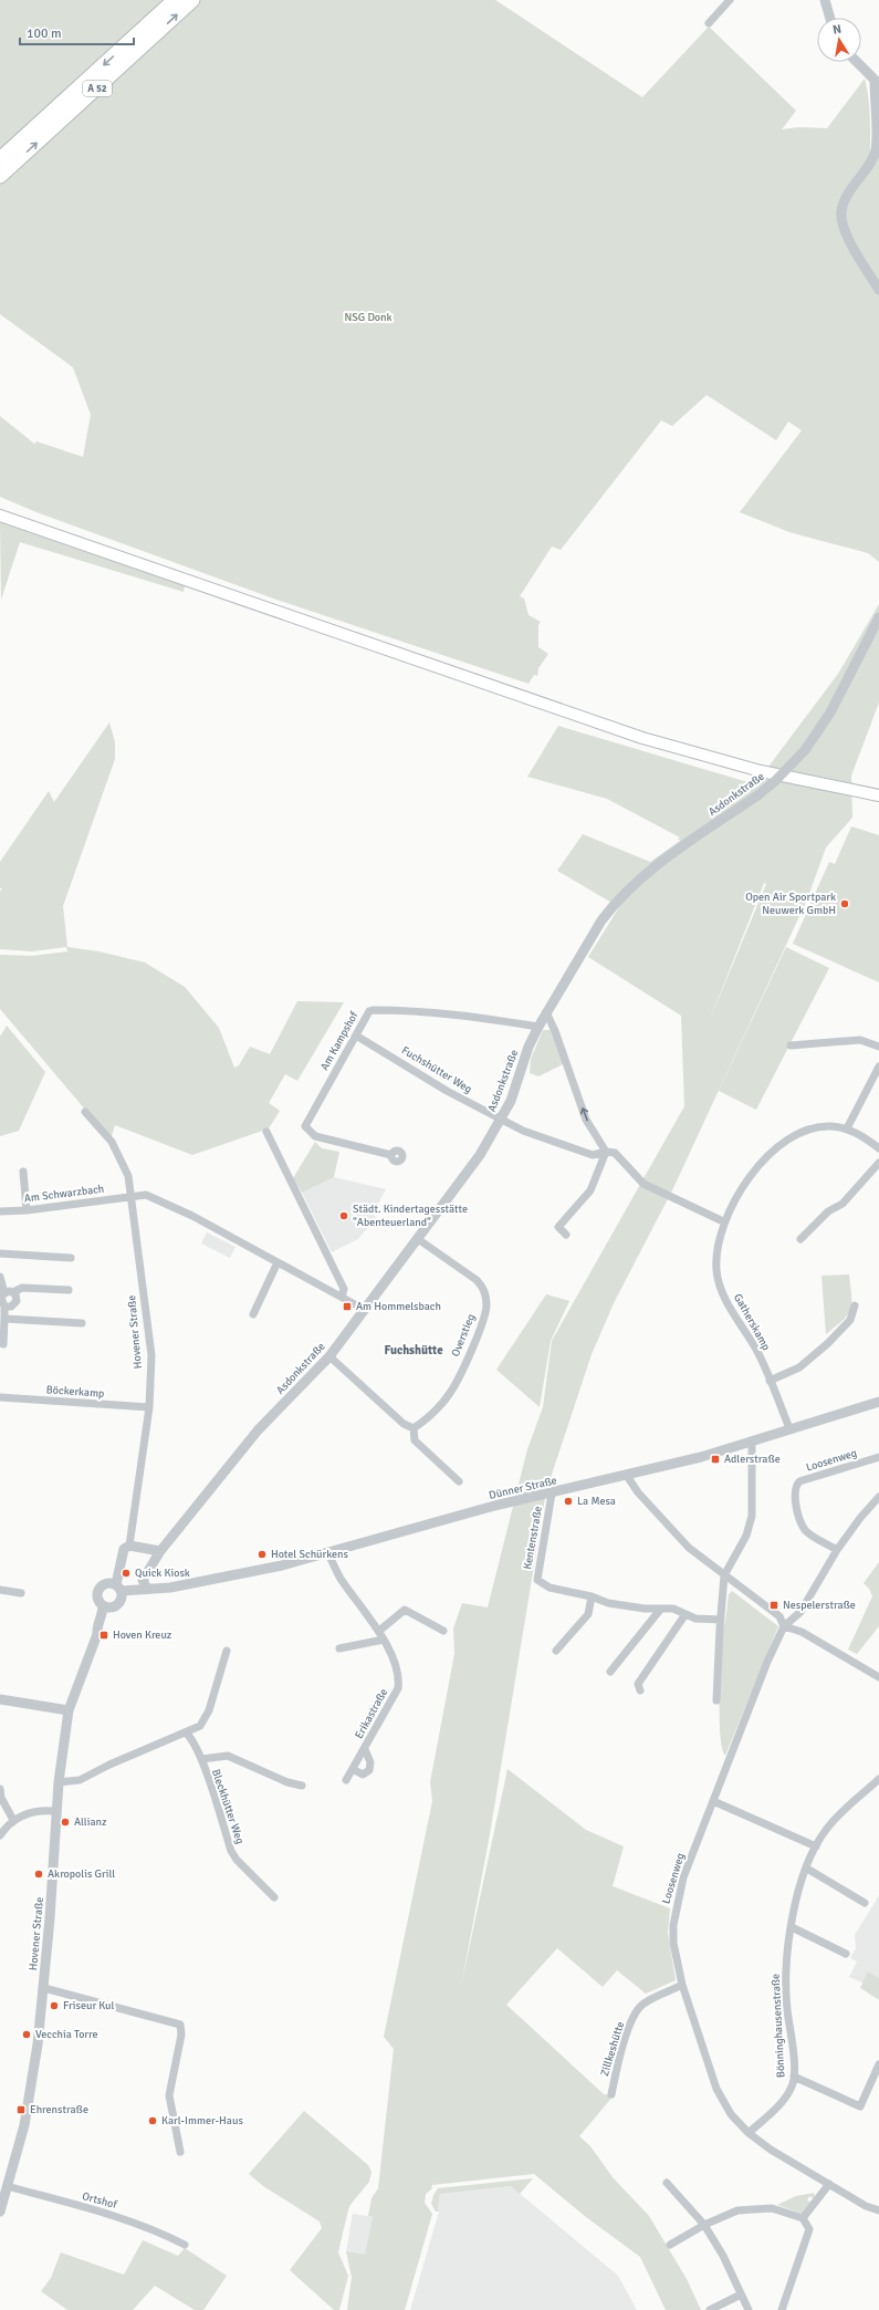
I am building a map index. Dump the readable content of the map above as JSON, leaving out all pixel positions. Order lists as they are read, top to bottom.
{
  "streets": {
    "highway": ["A 52"],
    "street": [
      "Asdonkstraße",
      "Am Kampshof",
      "Fuchshütter Weg",
      "Am Schwarzbach",
      "Gatherskamp",
      "Hovener Straße",
      "Overstieg",
      "Böckerkamp",
      "Loosenweg",
      "Dünner Straße",
      "Kentenstraße",
      "Erikastraße",
      "Bleckhütter Weg",
      "Bönninghausenstraße",
      "Zillkeshütte",
      "Ortshof"
    ]
  },
  "crossings": [
    ["Asdonkstraße", "Am Kampshof"],
    ["Asdonkstraße", "Fuchshütter Weg"],
    ["Asdonkstraße", "Overstieg"],
    ["Asdonkstraße", "Dünner Straße"],
    ["Am Kampshof", "Fuchshütter Weg"],
    ["Am Schwarzbach", "Hovener Straße"],
    ["Gatherskamp", "Dünner Straße"],
    ["Hovener Straße", "Böckerkamp"],
    ["Hovener Straße", "Dünner Straße"],
    ["Hovener Straße", "Ortshof"],
    ["Loosenweg", "Bönninghausenstraße"],
    ["Loosenweg", "Zillkeshütte"],
    ["Dünner Straße", "Kentenstraße"],
    ["Dünner Straße", "Erikastraße"]
  ],
  "districts": ["Fuchshütte"],
  "parks": ["NSG Donk"],
  "places": {
    "other": [
      "Open Air Sportpark Neuwerk GmbH",
      "Städt. Kindertagesstätte \"Abenteuerland\"",
      "La Mesa",
      "Hotel Schürkens",
      "Quick Kiosk",
      "Allianz",
      "Akropolis Grill",
      "Friseur Kul",
      "Vecchia Torre",
      "Karl-Immer-Haus"
    ],
    "transit": [
      "Am Hommelsbach",
      "Adlerstraße",
      "Nespelerstraße",
      "Hoven Kreuz",
      "Ehrenstraße"
    ]
  },
  "scale_bar": "100 m",
  "north": "top"
}
